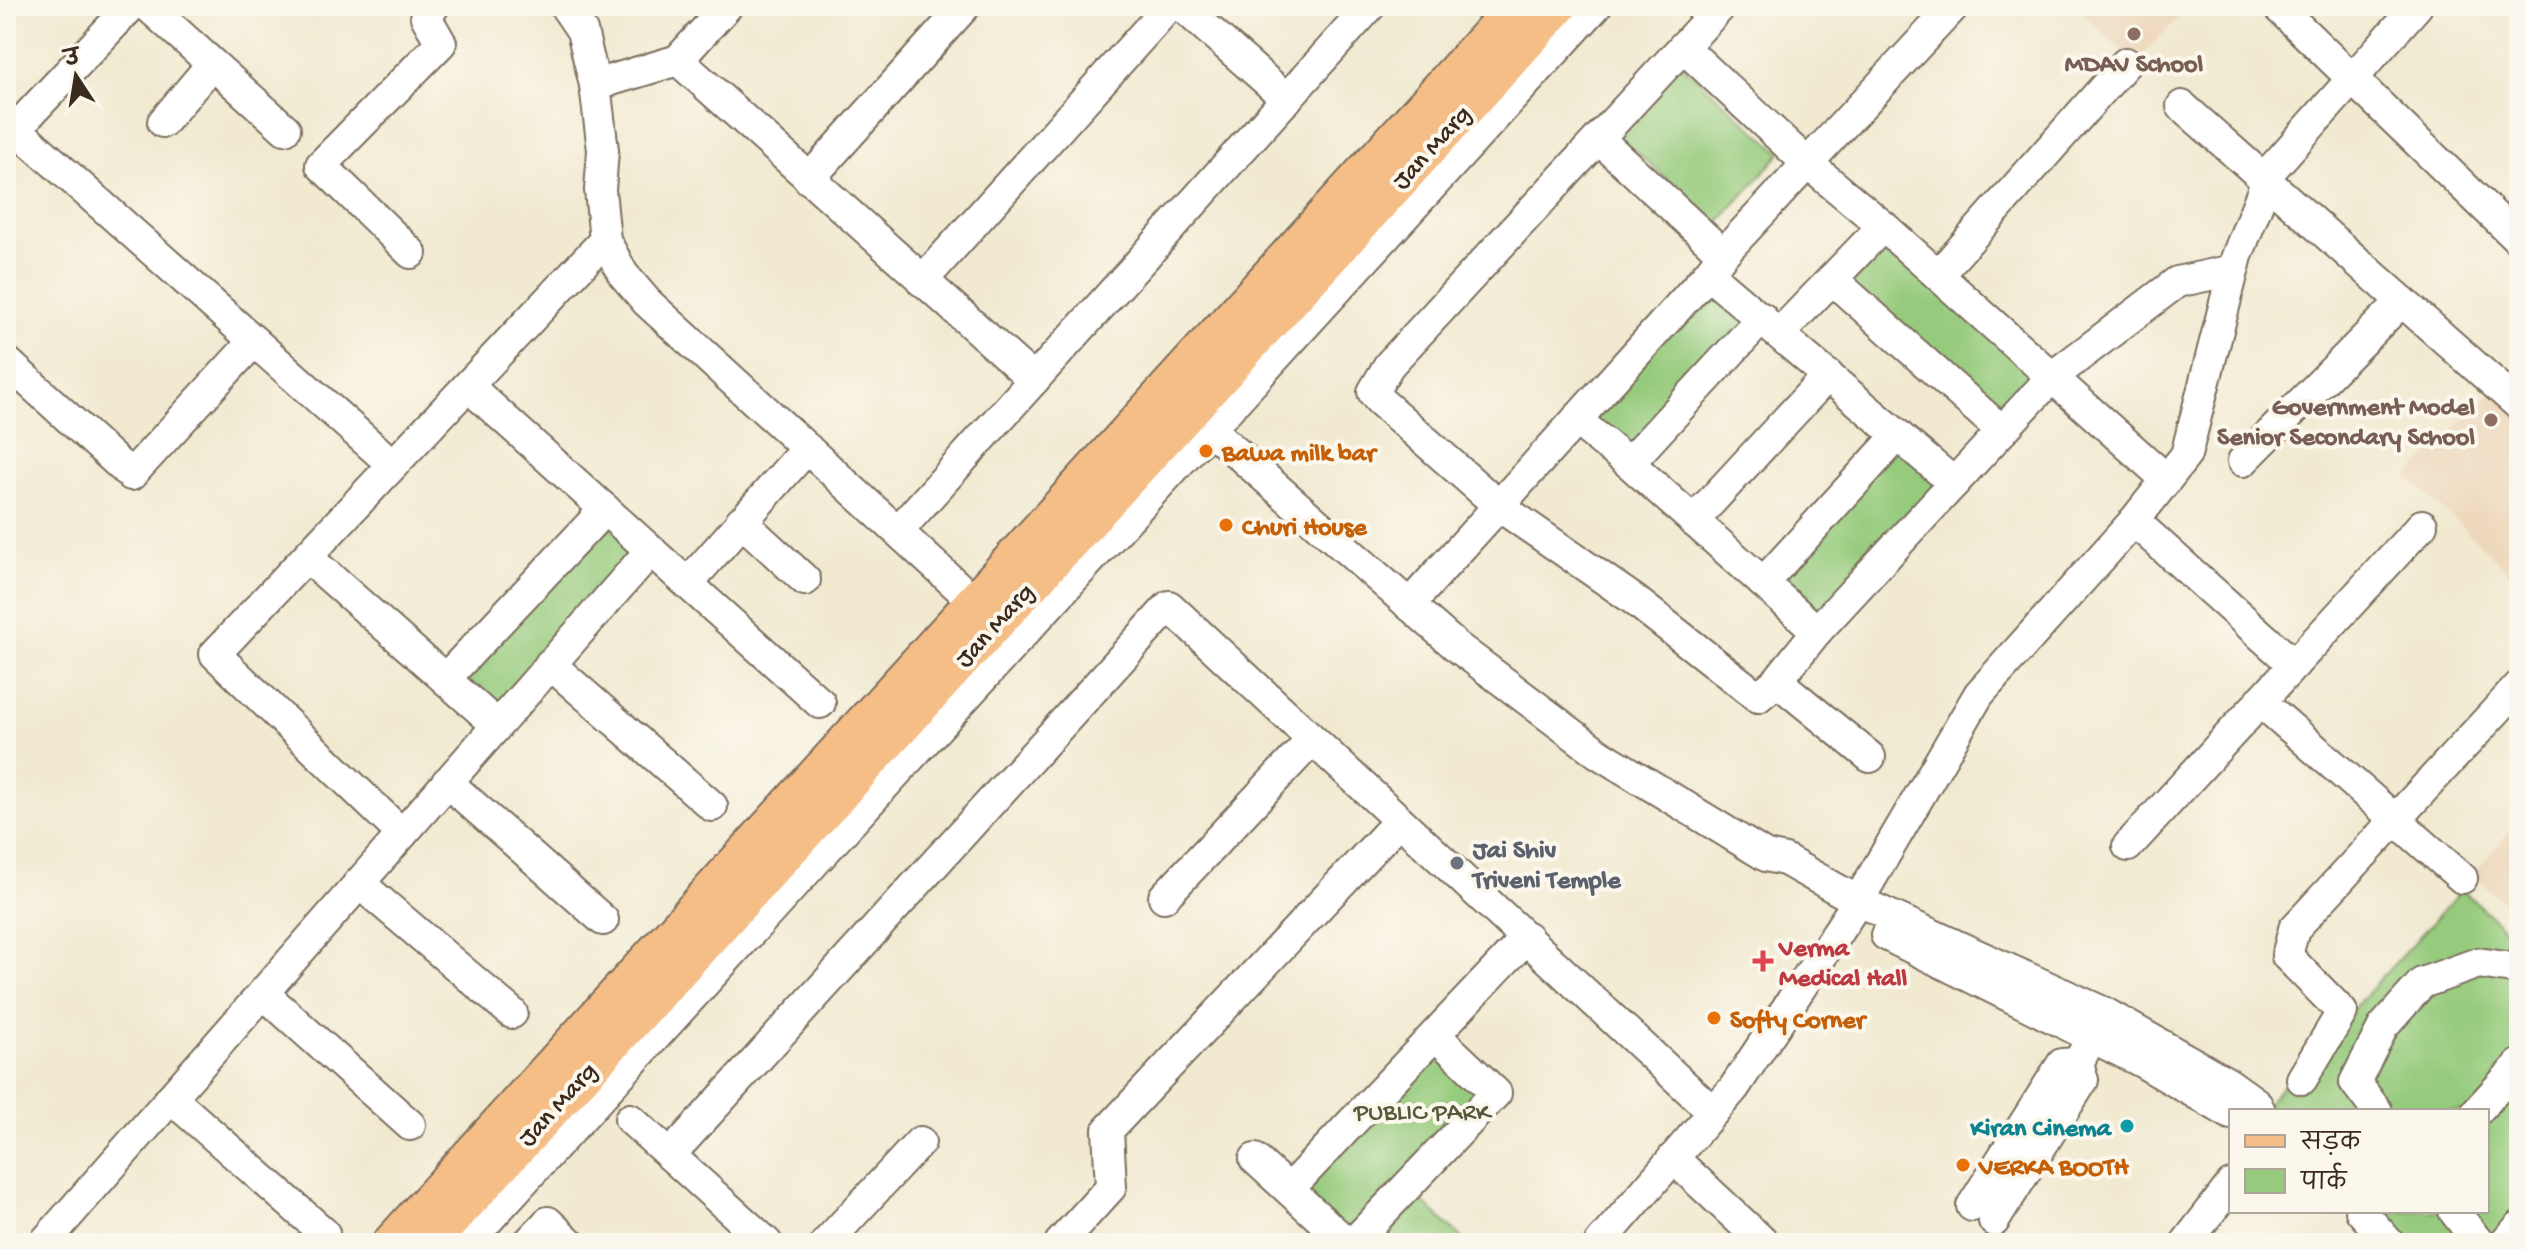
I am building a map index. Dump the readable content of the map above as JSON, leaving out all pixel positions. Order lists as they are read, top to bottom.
{
  "streets": {
    "main road": ["Jan Marg"]
  },
  "parks": ["PUBLIC PARK"],
  "places": {
    "other": [
      "MDAV School",
      "Government Model Senior Secondary School",
      "Bawa milk bar",
      "Churi House",
      "Jai Shiv Triveni Temple",
      "Softy Corner",
      "Kiran Cinema",
      "VERKA BOOTH"
    ],
    "health": ["Verma Medical Hall"]
  },
  "legend": ["सड़क", "पार्क"],
  "north": "top"
}
